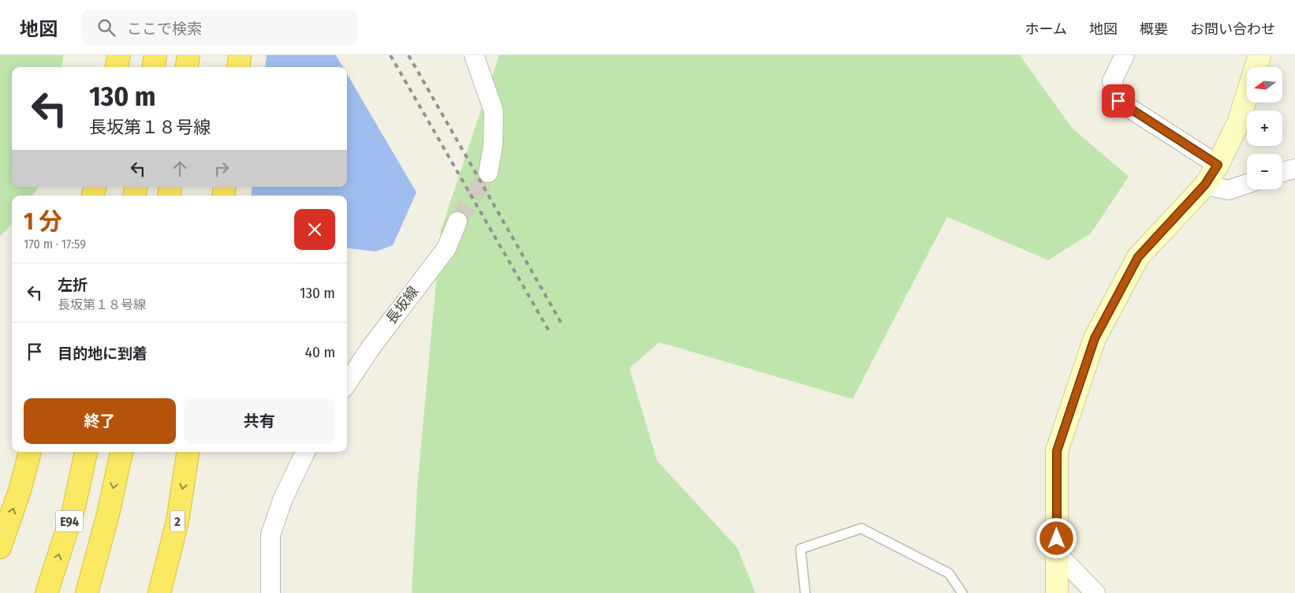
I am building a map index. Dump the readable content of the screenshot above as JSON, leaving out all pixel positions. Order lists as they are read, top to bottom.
{
  "streets": {
    "highway": ["E94", "2"],
    "street": ["長坂線"]
  },
  "north": "left",
  "page": {
    "header": "地図",
    "search": "ここで検索",
    "nav": [
      "ホーム",
      "地図",
      "概要",
      "お問い合わせ"
    ],
    "map_buttons": ["+", "−"],
    "turn": ["130 m", "長坂第１８号線"],
    "heading": ["1 分", "170 m · 17:59"],
    "list": [
      {
        "name": "左折",
        "note": "長坂第１８号線",
        "value": "130 m"
      },
      {
        "name": "目的地に到着",
        "value": "40 m"
      }
    ],
    "buttons": ["終了", "共有"]
  }
}
